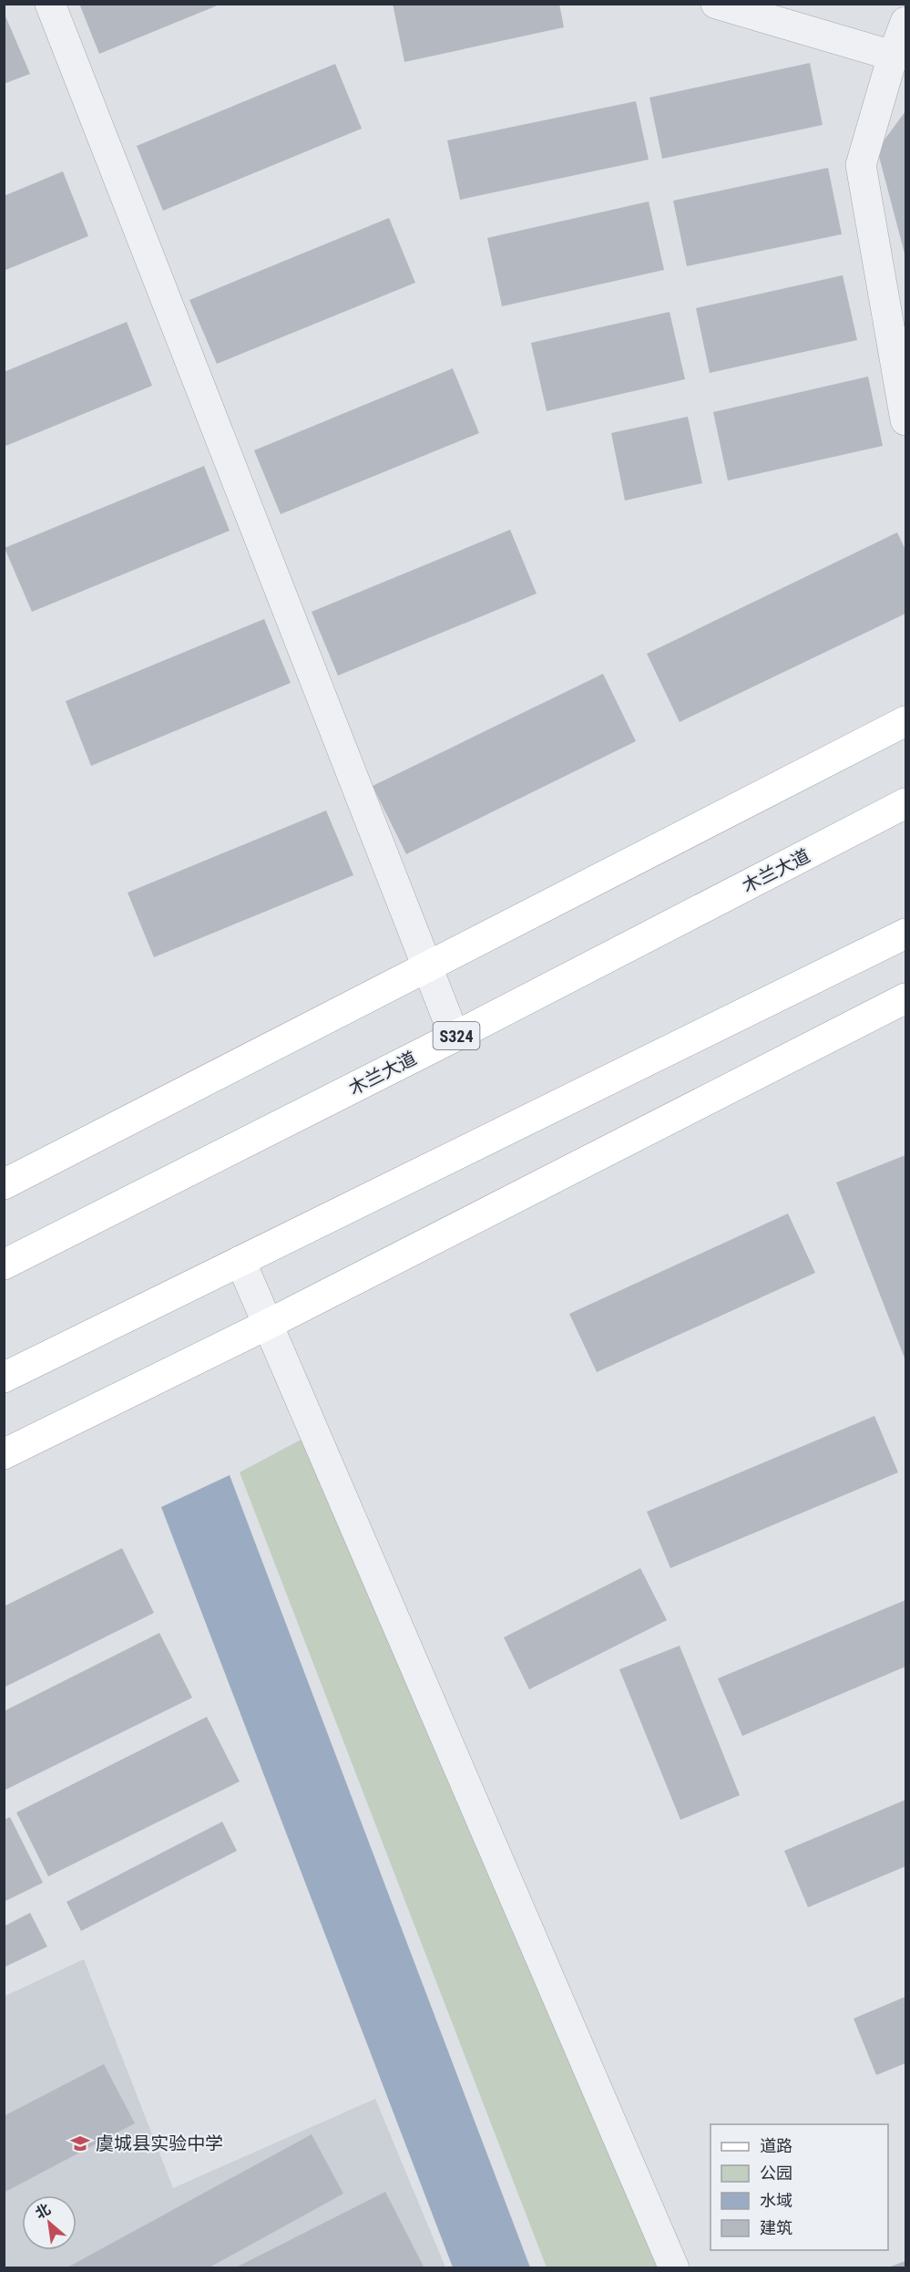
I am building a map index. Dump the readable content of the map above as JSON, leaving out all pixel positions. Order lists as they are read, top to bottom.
{
  "streets": {
    "main road": ["木兰大道", "S324"]
  },
  "places": {
    "school or university": ["虞城县实验中学"]
  },
  "legend": [
    "道路",
    "公园",
    "水域",
    "建筑"
  ],
  "north": "top left"
}
